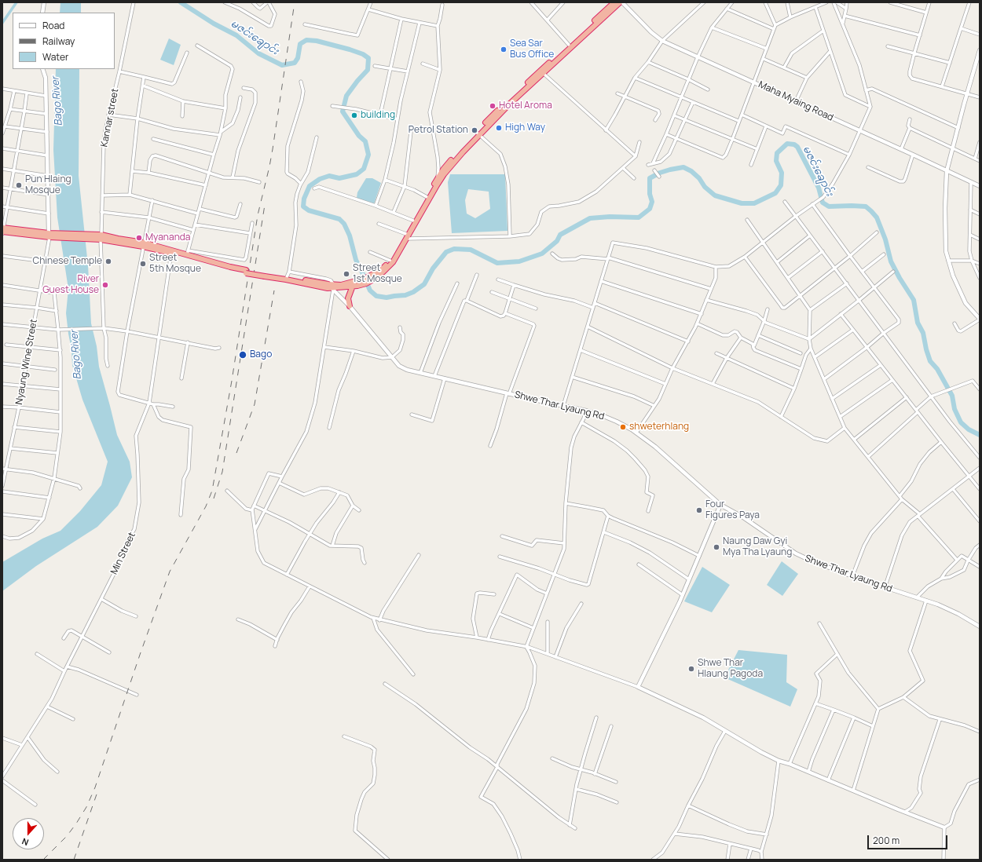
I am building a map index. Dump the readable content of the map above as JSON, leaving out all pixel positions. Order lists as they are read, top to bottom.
{
  "streets": {
    "street": [
      "Maha Myaing Road",
      "Kannar street",
      "Nyaung Wine Street",
      "Shwe Thar Lyaung Rd",
      "Min Street"
    ]
  },
  "water": ["မဇင်းချောင်း", "Bago River"],
  "places": [
    "Sea Sar Bus Office",
    "Hotel Aroma",
    "building",
    "High Way",
    "Petrol Station",
    "Pun Hlaing Mosque",
    "Myananda",
    "Chinese Temple",
    "Street 5th Mosque",
    "Street 1st Mosque",
    "River Guest House",
    "Bago",
    "shweterhlang",
    "Four Figures Paya",
    "Naung Daw Gyi Mya Tha Lyaung",
    "Shwe Thar Hlaung Pagoda"
  ],
  "legend": ["Road", "Railway", "Water"],
  "scale_bar": "200 m",
  "north": "bottom"
}
